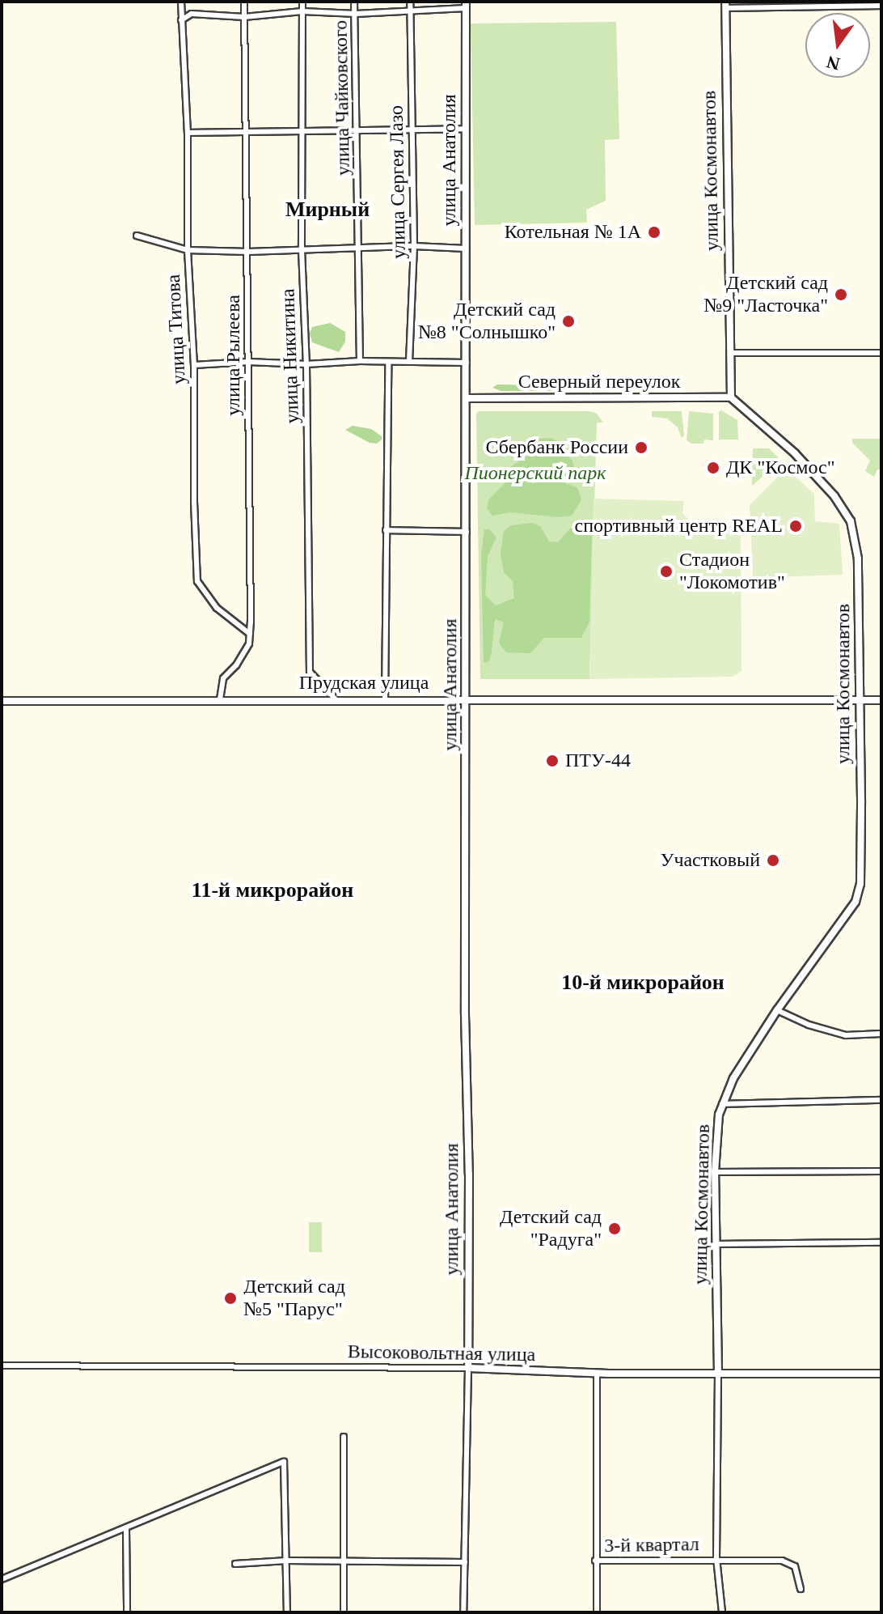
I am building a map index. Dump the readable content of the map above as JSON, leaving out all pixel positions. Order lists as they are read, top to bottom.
{
  "streets": {
    "street": [
      "улица Чайковского",
      "улица Анатолия",
      "улица Космонавтов",
      "улица Сергея Лазо",
      "улица Титова",
      "улица Рылеева",
      "улица Никитина",
      "Северный переулок",
      "Прудская улица",
      "Высоковольтная улица",
      "3-й квартал"
    ]
  },
  "crossings": [
    ["улица Анатолия", "Северный переулок"],
    ["улица Анатолия", "Прудская улица"],
    ["улица Анатолия", "Высоковольтная улица"],
    ["улица Космонавтов", "Северный переулок"],
    ["улица Космонавтов", "Прудская улица"],
    ["улица Космонавтов", "Высоковольтная улица"],
    ["улица Титова", "улица Рылеева"],
    ["улица Рылеева", "Прудская улица"],
    ["улица Никитина", "Прудская улица"],
    ["Высоковольтная улица", "3-й квартал"]
  ],
  "districts": ["Мирный", "11-й микрорайон", "10-й микрорайон"],
  "parks": ["Пионерский парк"],
  "places": [
    "Котельная № 1А",
    "Детский сад №9 \"Ласточка\"",
    "Детский сад №8 \"Солнышко\"",
    "Сбербанк России",
    "ДК \"Космос\"",
    "спортивный центр REAL",
    "Стадион \"Локомотив\"",
    "ПТУ-44",
    "Участковый",
    "Детский сад \"Радуга\"",
    "Детский сад №5 \"Парус\""
  ],
  "north": "bottom"
}
